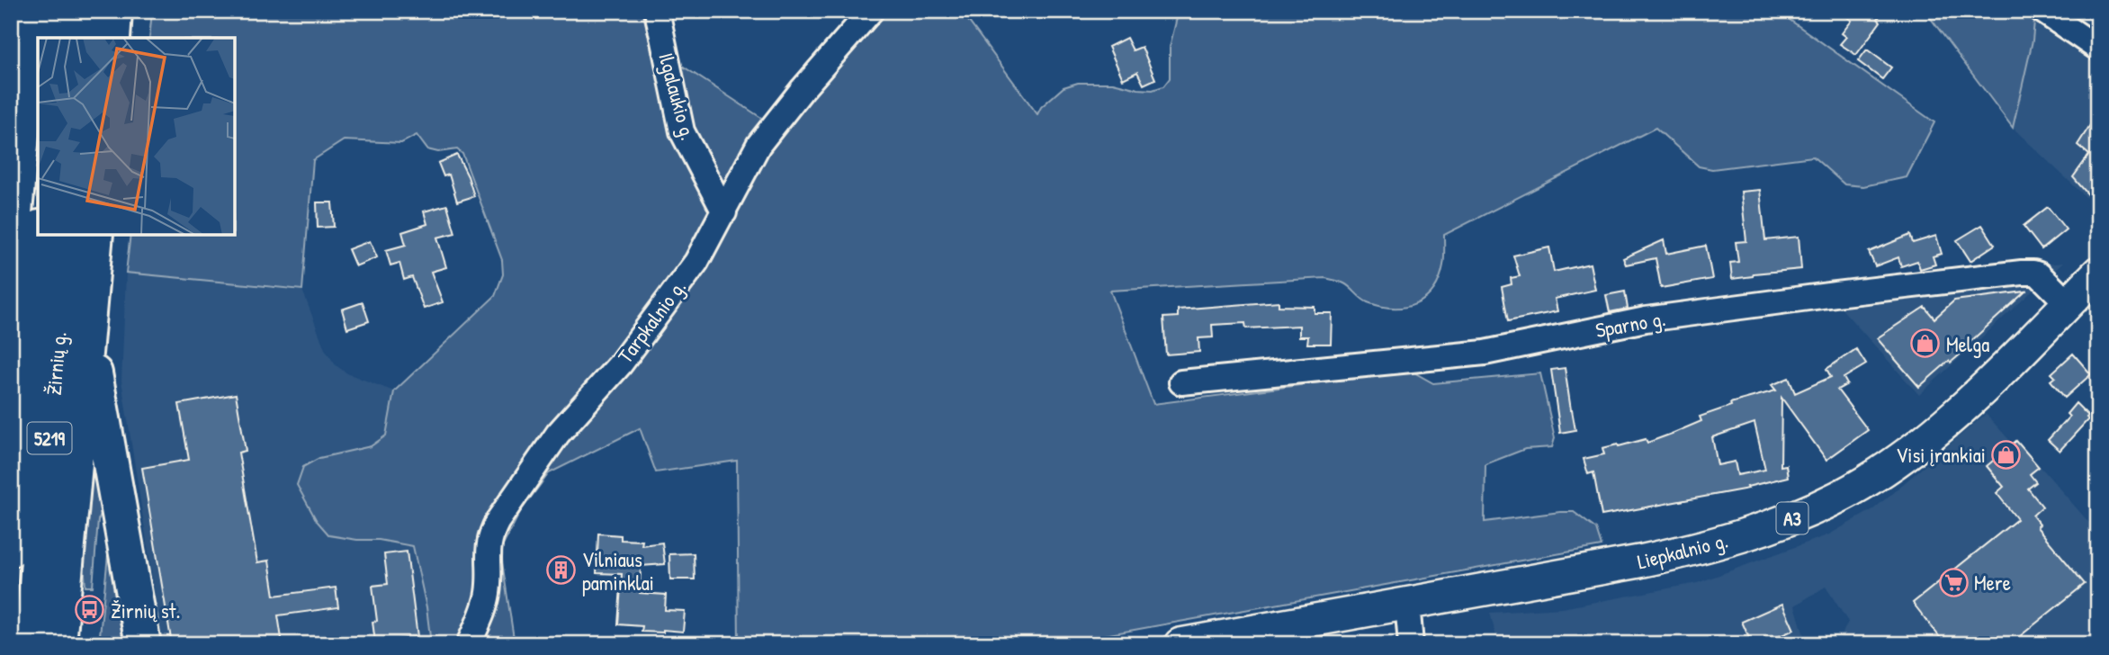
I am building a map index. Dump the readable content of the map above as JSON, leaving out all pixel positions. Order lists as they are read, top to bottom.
{
  "streets": {
    "highway": ["Žirnių g.", "5219"],
    "main road": ["A3", "Liepkalnio g."],
    "street": ["Ilgalaukio g.", "Tarpkalnio g.", "Sparno g."]
  },
  "crossings": [
    ["Ilgalaukio g.", "Tarpkalnio g."],
    ["Sparno g.", "Liepkalnio g."]
  ],
  "places": {
    "shop": ["Melga", "Visi įrankiai"],
    "building": ["Vilniaus paminklai"],
    "supermarket": ["Mere"],
    "bus stop": ["Žirnių st."]
  }
}
